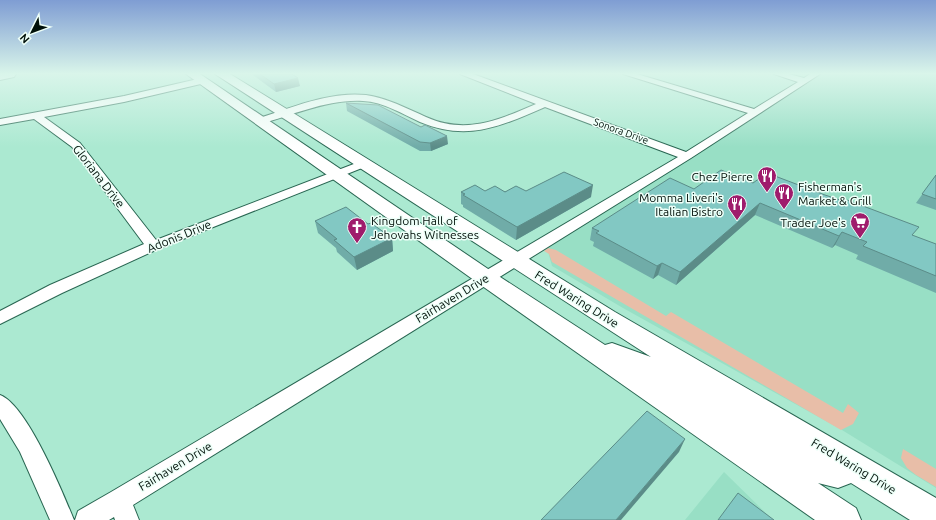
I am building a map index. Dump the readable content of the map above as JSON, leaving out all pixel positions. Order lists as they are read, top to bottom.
{
  "streets": {
    "main road": ["Fred Waring Drive"],
    "street": [
      "Sonora Drive",
      "Gloriana Drive",
      "Adonis Drive",
      "Fairhaven Drive"
    ]
  },
  "crossings": [
    ["Sonora Drive", "Fairhaven Drive"],
    ["Gloriana Drive", "Adonis Drive"],
    ["Adonis Drive", "Fred Waring Drive"],
    ["Fairhaven Drive", "Fred Waring Drive"]
  ],
  "places": {
    "restaurant": ["Chez Pierre", "Fisherman's Market & Grill", "Momma Liveri's Italian Bistro"],
    "supermarket": ["Trader Joe's"],
    "church": ["Kingdom Hall of Jehovahs Witnesses"]
  },
  "north": "bottom left"
}
